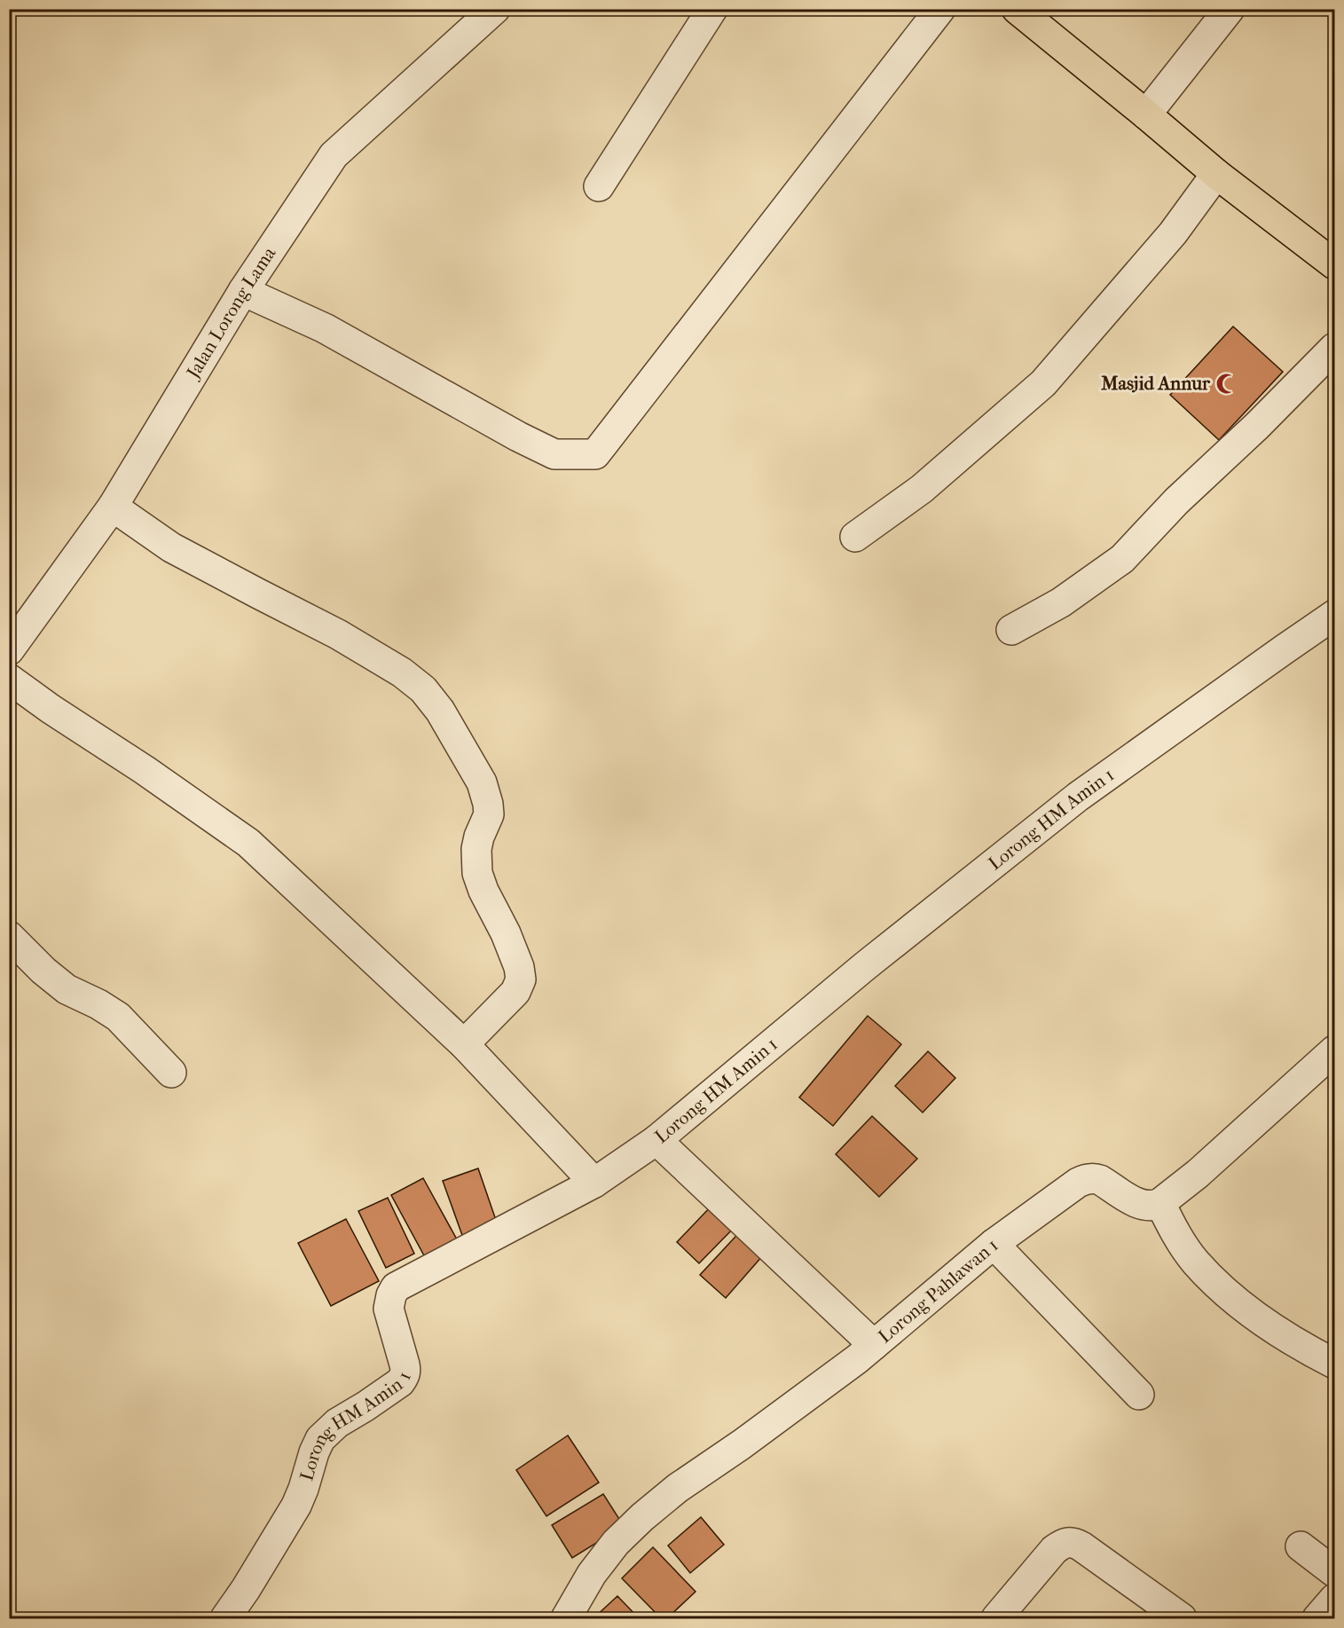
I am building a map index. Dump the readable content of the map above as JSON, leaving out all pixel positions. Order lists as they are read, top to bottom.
{
  "streets": {
    "street": ["Jalan Lorong Lama", "Lorong HM Amin 1", "Lorong Pahlawan 1"]
  },
  "places": {
    "mosque": ["Masjid Annur"]
  }
}
